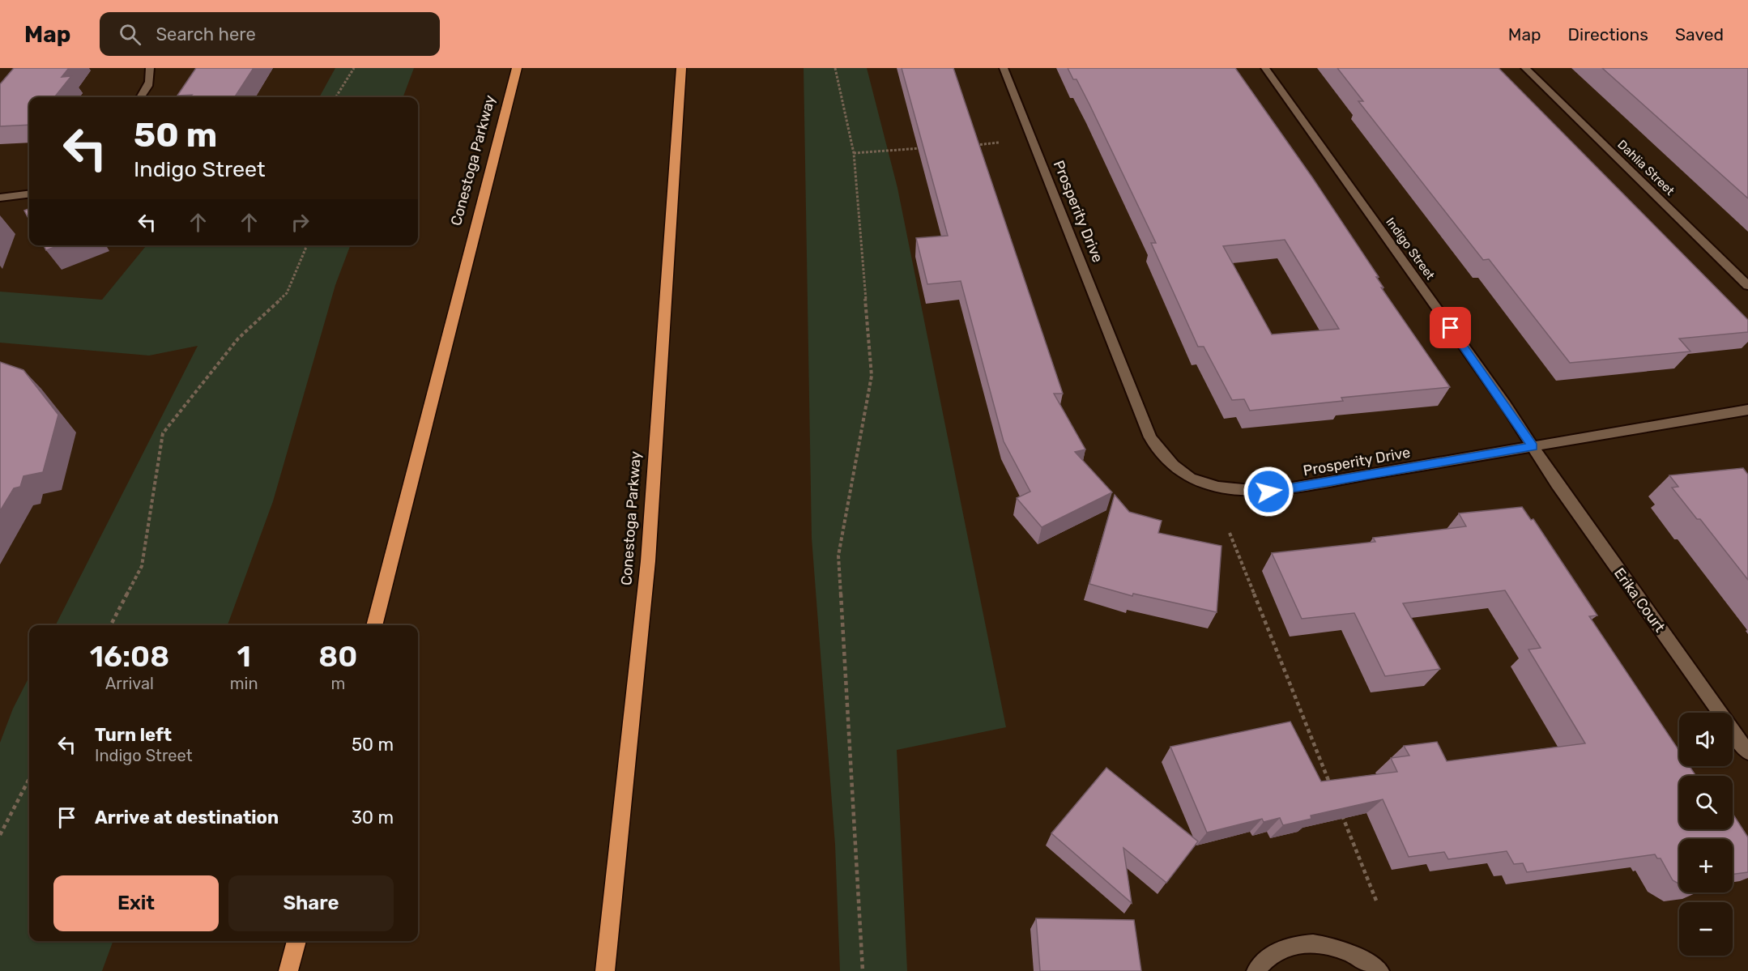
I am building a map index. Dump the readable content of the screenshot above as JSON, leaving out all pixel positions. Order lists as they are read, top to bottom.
{
  "streets": {
    "highway": ["Conestoga Parkway"],
    "street": [
      "Dahlia Street",
      "Prosperity Drive",
      "Indigo Street",
      "Erika Court"
    ]
  },
  "crossings": [
    ["Prosperity Drive", "Indigo Street"],
    ["Prosperity Drive", "Erika Court"],
    ["Indigo Street", "Erika Court"]
  ],
  "page": {
    "header": "Map",
    "search": "Search here",
    "nav": ["Map", "Directions", "Saved"],
    "turn": ["50 m", "Indigo Street"],
    "eta": [
      "16:08",
      "Arrival",
      "1",
      "min",
      "80",
      "m"
    ],
    "list": [
      {
        "name": "Turn left",
        "note": "Indigo Street",
        "value": "50 m"
      },
      {
        "name": "Arrive at destination",
        "value": "30 m"
      }
    ],
    "map_buttons": ["+", "−"],
    "buttons": ["Exit", "Share"]
  }
}
